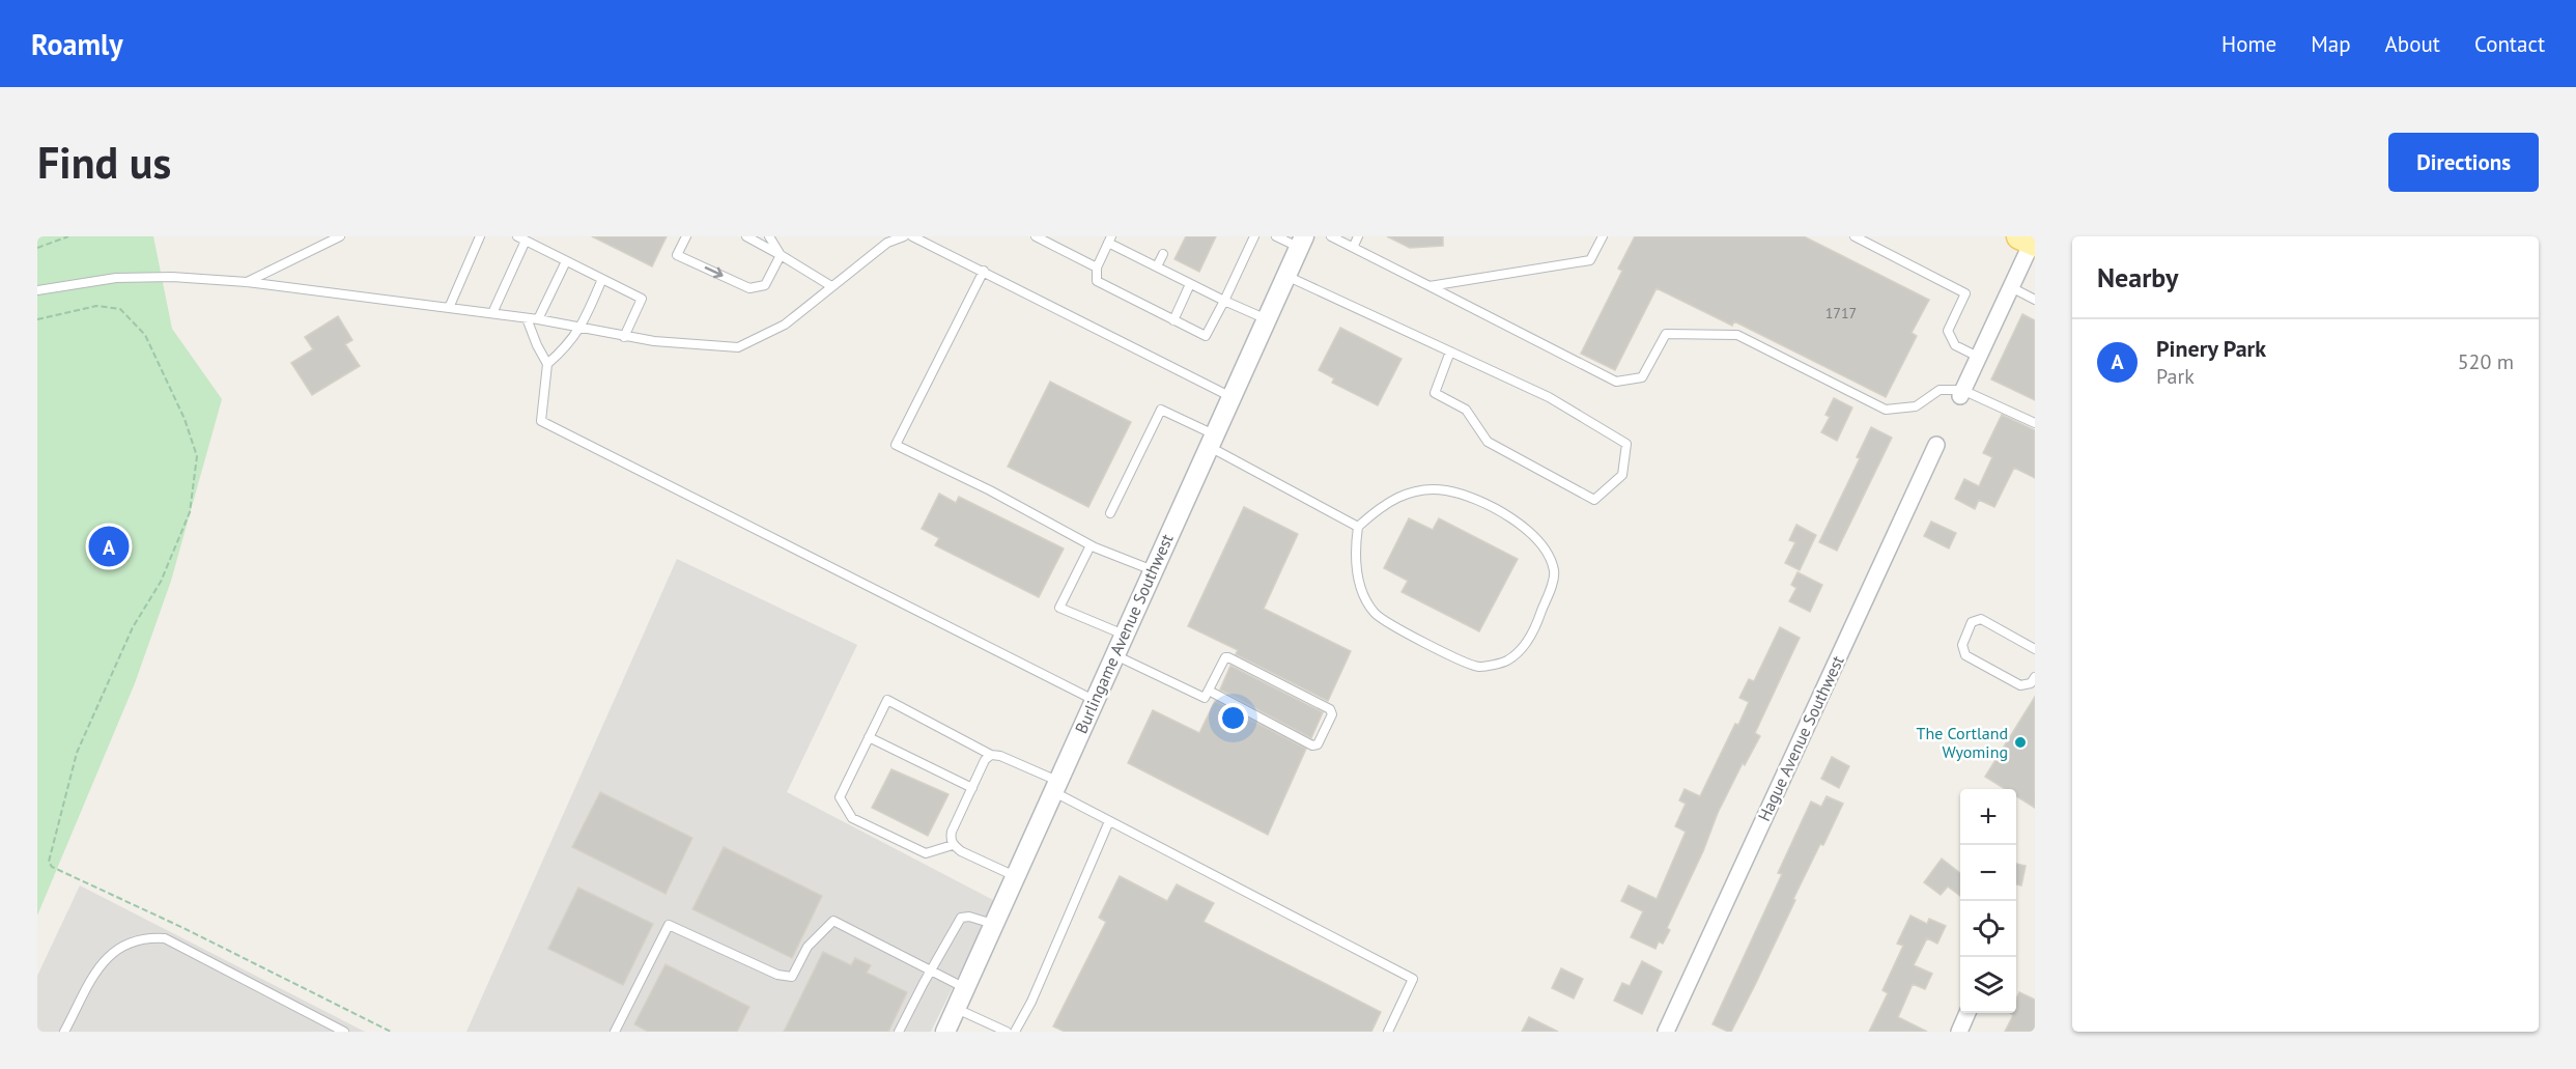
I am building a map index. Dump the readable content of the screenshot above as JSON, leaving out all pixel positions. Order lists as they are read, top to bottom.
{
  "streets": {
    "street": ["Burlingame Avenue Southwest", "Hague Avenue Southwest"]
  },
  "places": ["The Cortland Wyoming"],
  "house_numbers": ["1717"],
  "page": {
    "header": "Roamly",
    "nav": [
      "Home",
      "Map",
      "About",
      "Contact"
    ],
    "buttons": "Directions",
    "title": "Find us",
    "heading": "Nearby",
    "list": [
      {
        "mark": "A",
        "name": "Pinery Park",
        "note": "Park",
        "value": "520 m"
      }
    ],
    "pins": "A",
    "map_buttons": ["+", "−"]
  }
}
